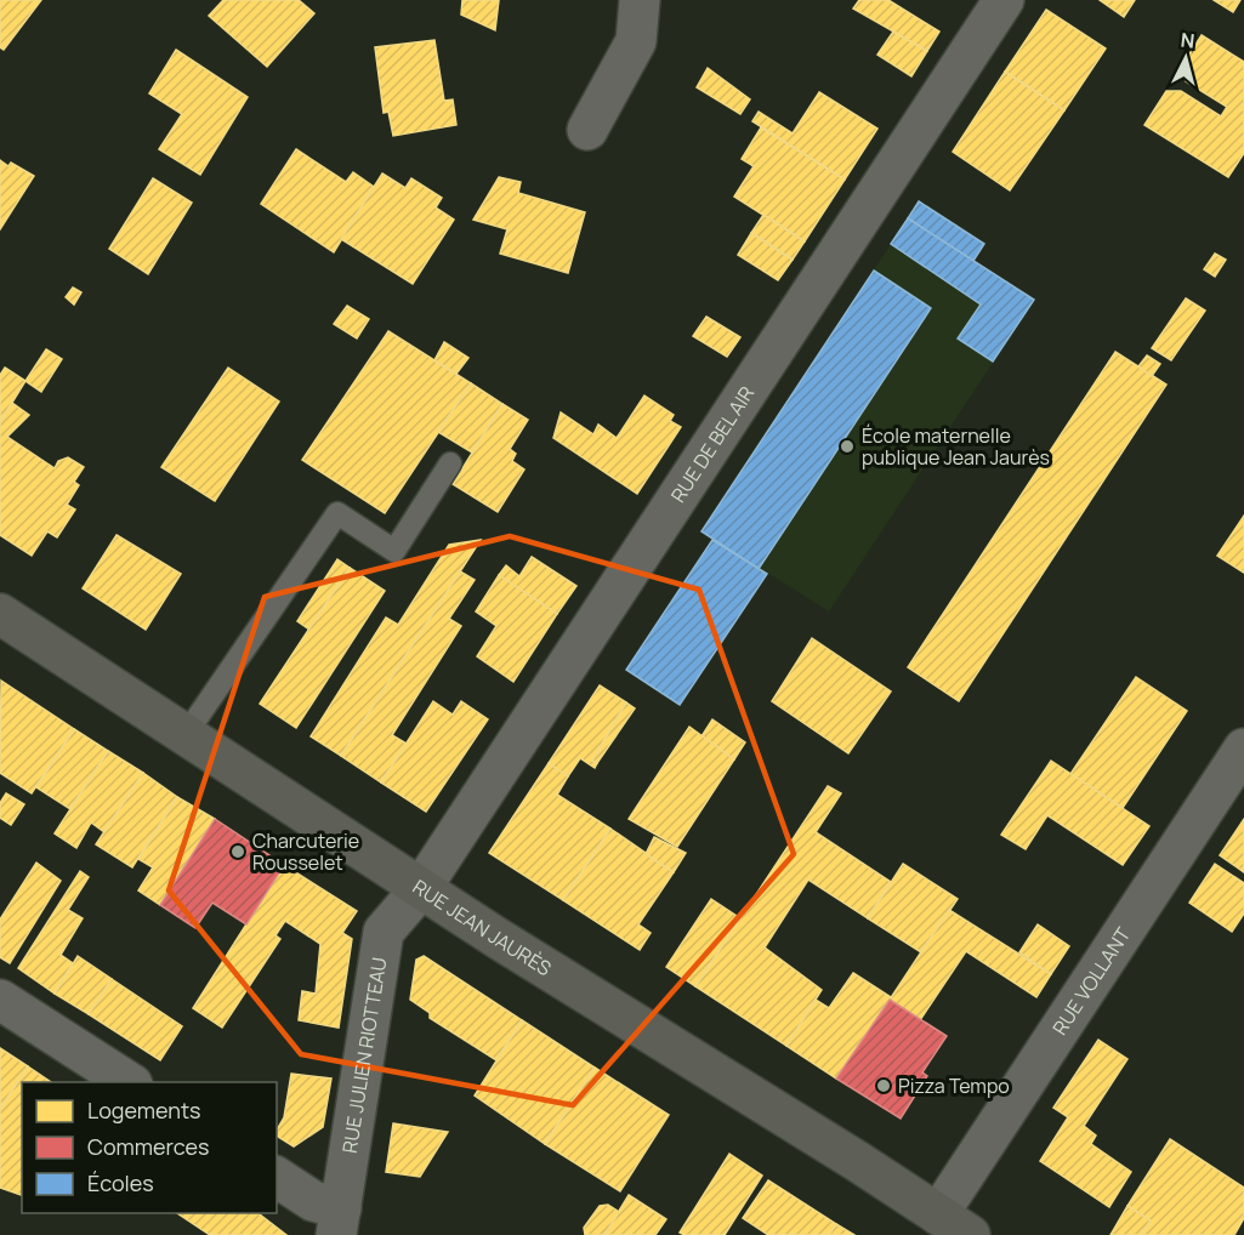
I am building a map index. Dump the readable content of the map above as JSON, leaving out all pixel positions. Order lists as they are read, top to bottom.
{
  "streets": {
    "main road": ["RUE JEAN JAURÈS"],
    "street": ["RUE DE BEL AIR", "RUE VOLLANT", "RUE JULIEN RIOTTEAU"]
  },
  "crossings": [
    ["RUE DE BEL AIR", "RUE JEAN JAURÈS"],
    ["RUE DE BEL AIR", "RUE JULIEN RIOTTEAU"],
    ["RUE JEAN JAURÈS", "RUE VOLLANT"],
    ["RUE JEAN JAURÈS", "RUE JULIEN RIOTTEAU"]
  ],
  "places": ["École maternelle publique Jean Jaurès", "Charcuterie Rousselet", "Pizza Tempo"],
  "legend": ["Logements", "Commerces", "Écoles"],
  "north": "top"
}
